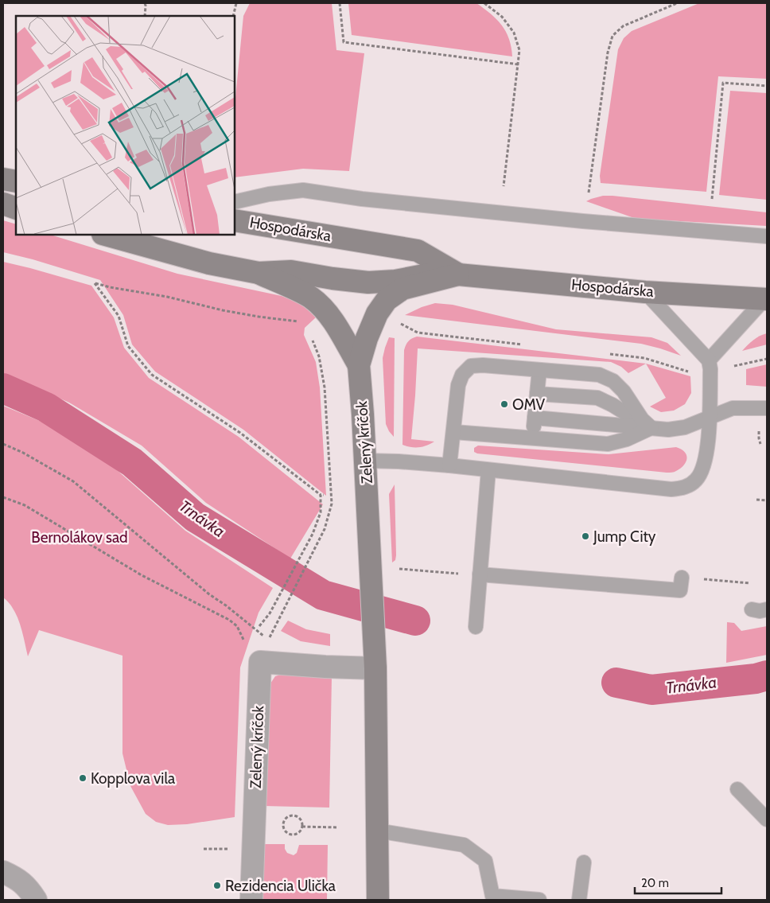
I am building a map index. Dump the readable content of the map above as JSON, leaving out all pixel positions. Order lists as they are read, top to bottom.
{
  "streets": {
    "street": ["Hospodárska", "Zelený kríčok"]
  },
  "crossings": [
    ["Hospodárska", "Zelený kríčok"]
  ],
  "water": ["Trnávka"],
  "parks": ["Bernolákov sad"],
  "places": [
    "OMV",
    "Jump City",
    "Kopplova vila",
    "Rezidencia Ulička"
  ],
  "scale_bar": "20 m"
}
